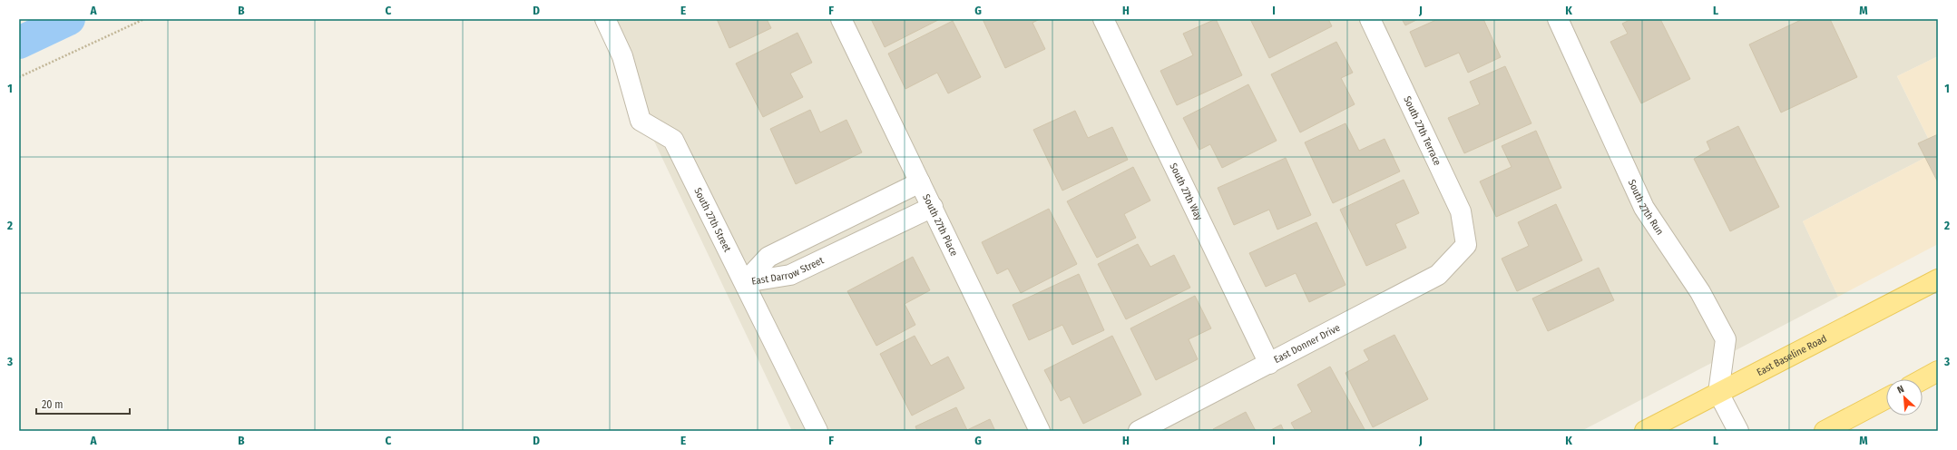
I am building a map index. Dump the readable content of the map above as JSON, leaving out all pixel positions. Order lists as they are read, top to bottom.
{
  "streets": {
    "main road": ["East Baseline Road"],
    "street": [
      "South 27th Terrace",
      "South 27th Way",
      "South 27th Run",
      "South 27th Street",
      "South 27th Place",
      "East Darrow Street",
      "East Donner Drive"
    ]
  },
  "crossings": [
    ["South 27th Terrace", "East Donner Drive"],
    ["South 27th Way", "East Donner Drive"],
    ["South 27th Run", "East Baseline Road"],
    ["South 27th Street", "East Darrow Street"],
    ["South 27th Place", "East Darrow Street"]
  ],
  "scale_bar": "20 m",
  "north": "top left",
  "grid": {
    "columns": [
      "A",
      "B",
      "C",
      "D",
      "E",
      "F",
      "G",
      "H",
      "I",
      "J",
      "K",
      "L",
      "M"
    ],
    "rows": ["1", "2", "3"]
  }
}
